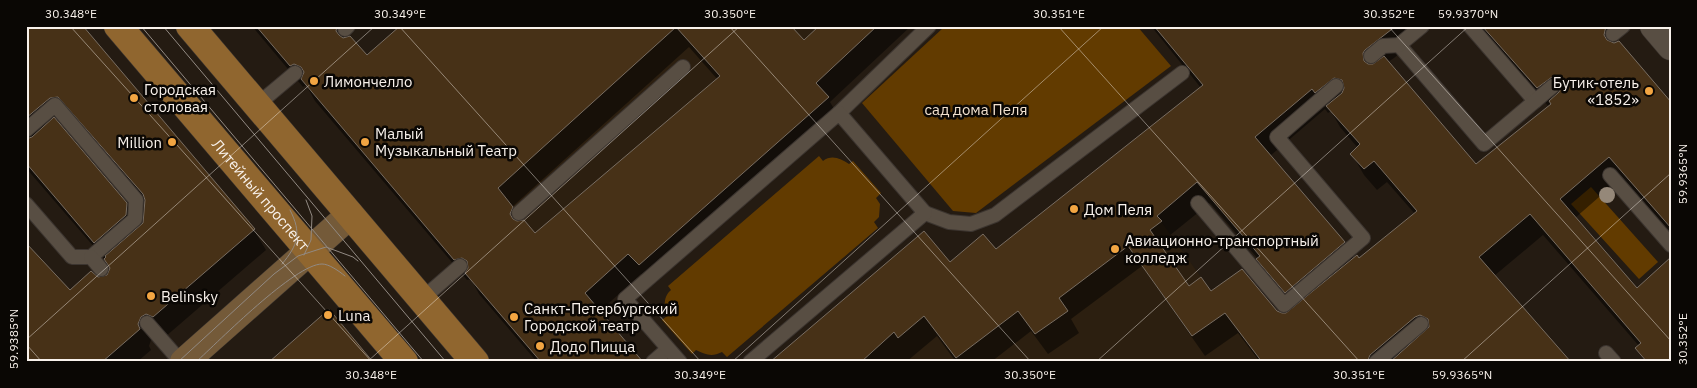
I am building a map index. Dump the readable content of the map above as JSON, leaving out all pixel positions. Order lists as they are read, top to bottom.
{
  "streets": {
    "main road": ["Литейный проспект"]
  },
  "parks": ["сад дома Пеля"],
  "places": [
    "Лимончелло",
    "Бутик-отель «1852»",
    "Городская столовая",
    "Million",
    "Малый Музыкальный Театр",
    "Дом Пеля",
    "Авиационно-транспортный колледж",
    "Belinsky",
    "Luna",
    "Санкт-Петербургский Городской театр",
    "Додо Пицца"
  ],
  "coordinates": [
    "30.348°E",
    "30.349°E",
    "30.350°E",
    "30.351°E",
    "30.352°E",
    "59.9370°N",
    "59.9365°N",
    "59.9385°N"
  ]
}
